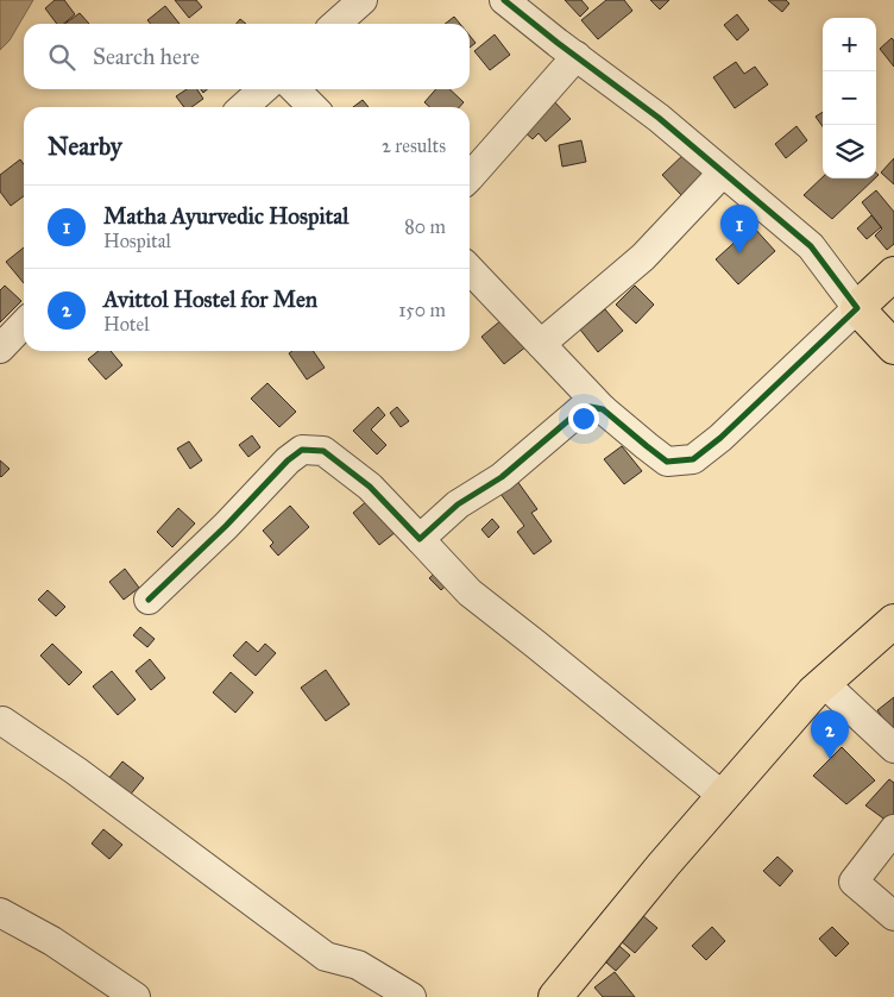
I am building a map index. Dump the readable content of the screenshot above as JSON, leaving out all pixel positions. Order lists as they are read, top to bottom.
{
  "page": {
    "map_buttons": ["+", "−"],
    "search": "Search here",
    "heading": ["Nearby", "2 results"],
    "list": [
      {
        "mark": "1",
        "name": "Matha Ayurvedic Hospital",
        "note": "Hospital",
        "value": "80 m"
      },
      {
        "mark": "2",
        "name": "Avittol Hostel for Men",
        "note": "Hotel",
        "value": "150 m"
      }
    ],
    "pins": ["1", "2"]
  }
}
